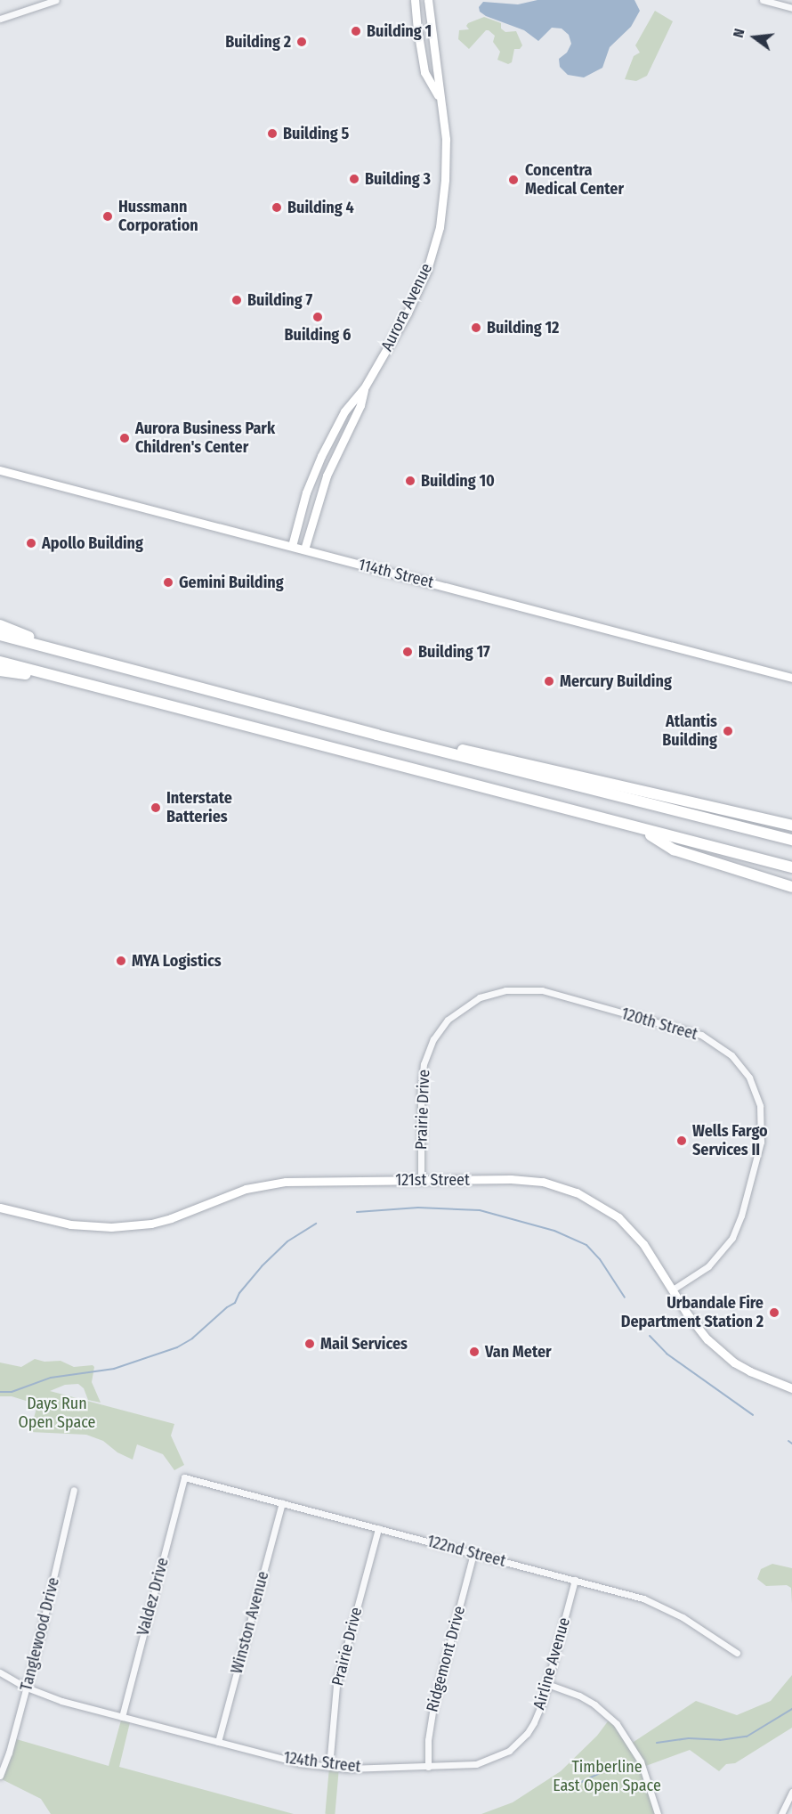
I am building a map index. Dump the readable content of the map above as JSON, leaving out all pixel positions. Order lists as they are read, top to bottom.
{
  "streets": {
    "street": [
      "Aurora Avenue",
      "114th Street",
      "120th Street",
      "Prairie Drive",
      "121st Street",
      "122nd Street",
      "Valdez Drive",
      "Winston Avenue",
      "Tanglewood Drive",
      "Ridgemont Drive",
      "Airline Avenue",
      "124th Street"
    ]
  },
  "crossings": [
    ["Aurora Avenue", "114th Street"],
    ["120th Street", "Prairie Drive"],
    ["120th Street", "121st Street"],
    ["Prairie Drive", "121st Street"],
    ["Prairie Drive", "122nd Street"],
    ["Prairie Drive", "124th Street"],
    ["122nd Street", "Valdez Drive"],
    ["122nd Street", "Winston Avenue"],
    ["122nd Street", "Ridgemont Drive"],
    ["122nd Street", "Airline Avenue"],
    ["Valdez Drive", "124th Street"],
    ["Winston Avenue", "124th Street"],
    ["Tanglewood Drive", "124th Street"],
    ["Ridgemont Drive", "Airline Avenue"],
    ["Ridgemont Drive", "124th Street"],
    ["Airline Avenue", "124th Street"]
  ],
  "parks": ["Days Run Open Space", "Timberline East Open Space"],
  "places": [
    "Building 1",
    "Building 2",
    "Building 5",
    "Building 3",
    "Concentra Medical Center",
    "Building 4",
    "Hussmann Corporation",
    "Building 7",
    "Building 6",
    "Building 12",
    "Aurora Business Park Children's Center",
    "Building 10",
    "Apollo Building",
    "Gemini Building",
    "Building 17",
    "Mercury Building",
    "Atlantis Building",
    "Interstate Batteries",
    "MYA Logistics",
    "Wells Fargo Services II",
    "Urbandale Fire Department Station 2",
    "Mail Services",
    "Van Meter"
  ],
  "north": "left"
}
